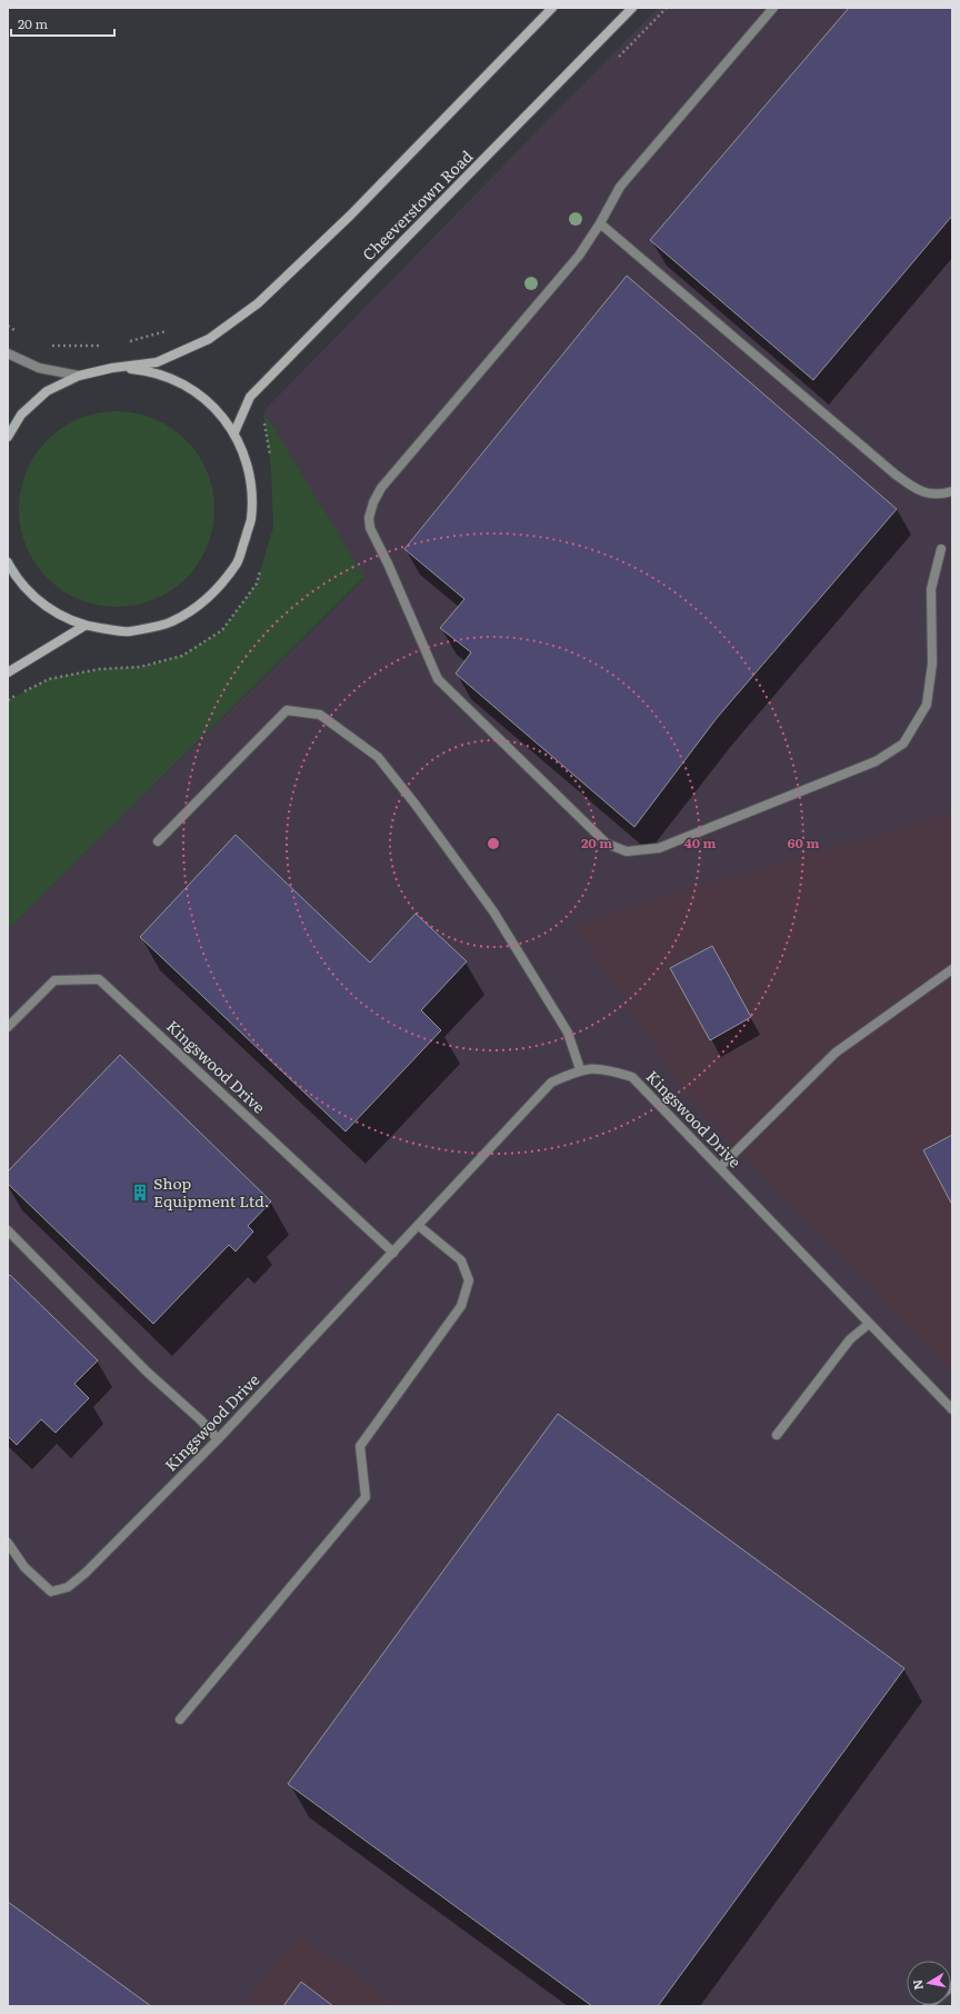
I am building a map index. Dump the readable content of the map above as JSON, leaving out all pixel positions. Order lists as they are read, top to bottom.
{
  "streets": {
    "main road": ["Cheeverstown Road"],
    "street": ["Kingswood Drive"]
  },
  "places": {
    "building": ["Shop Equipment Ltd."]
  },
  "scale_bar": "20 m",
  "north": "left",
  "rings": ["20 m", "40 m", "60 m"]
}
